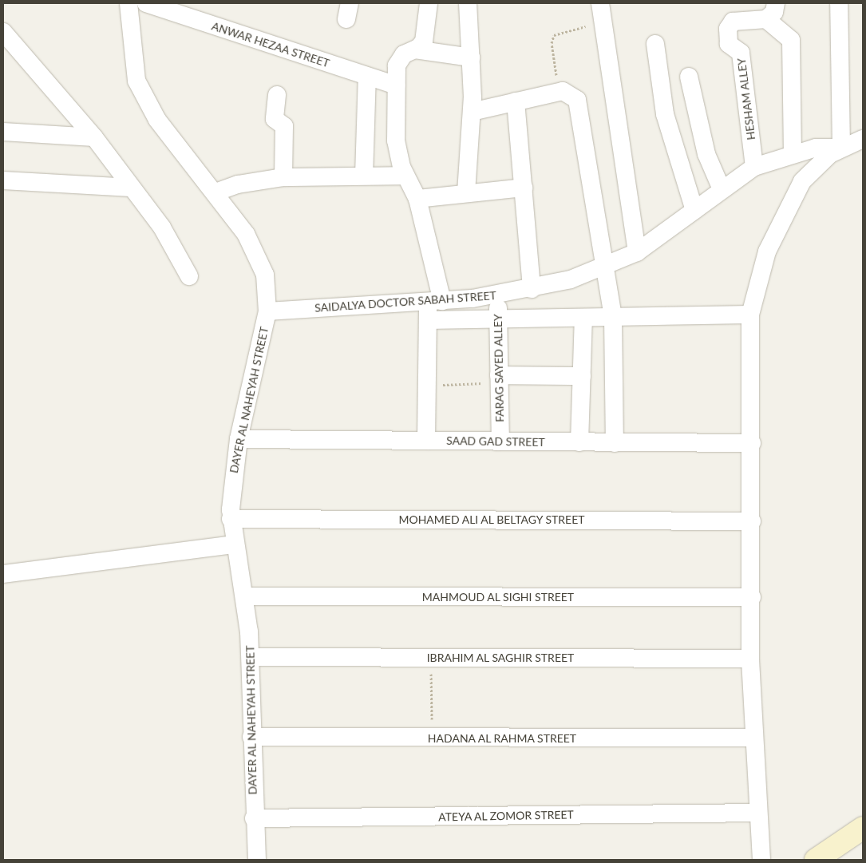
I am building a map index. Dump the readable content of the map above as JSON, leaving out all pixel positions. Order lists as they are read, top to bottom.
{
  "streets": {
    "street": [
      "ANWAR HEZAA STREET",
      "HESHAM ALLEY",
      "SAIDALYA DOCTOR SABAH STREET",
      "FARAG SAYED ALLEY",
      "DAYER AL NAHEYAH STREET",
      "SAAD GAD STREET",
      "MOHAMED ALI AL BELTAGY STREET",
      "MAHMOUD AL SIGHI STREET",
      "IBRAHIM AL SAGHIR STREET",
      "HADANA AL RAHMA STREET",
      "ATEYA AL ZOMOR STREET"
    ]
  },
  "crossings": [
    ["HESHAM ALLEY", "SAIDALYA DOCTOR SABAH STREET"],
    ["SAIDALYA DOCTOR SABAH STREET", "FARAG SAYED ALLEY"],
    ["SAIDALYA DOCTOR SABAH STREET", "DAYER AL NAHEYAH STREET"],
    ["FARAG SAYED ALLEY", "SAAD GAD STREET"],
    ["DAYER AL NAHEYAH STREET", "SAAD GAD STREET"],
    ["DAYER AL NAHEYAH STREET", "MOHAMED ALI AL BELTAGY STREET"],
    ["DAYER AL NAHEYAH STREET", "MAHMOUD AL SIGHI STREET"],
    ["DAYER AL NAHEYAH STREET", "IBRAHIM AL SAGHIR STREET"],
    ["DAYER AL NAHEYAH STREET", "HADANA AL RAHMA STREET"],
    ["DAYER AL NAHEYAH STREET", "ATEYA AL ZOMOR STREET"]
  ]
}
